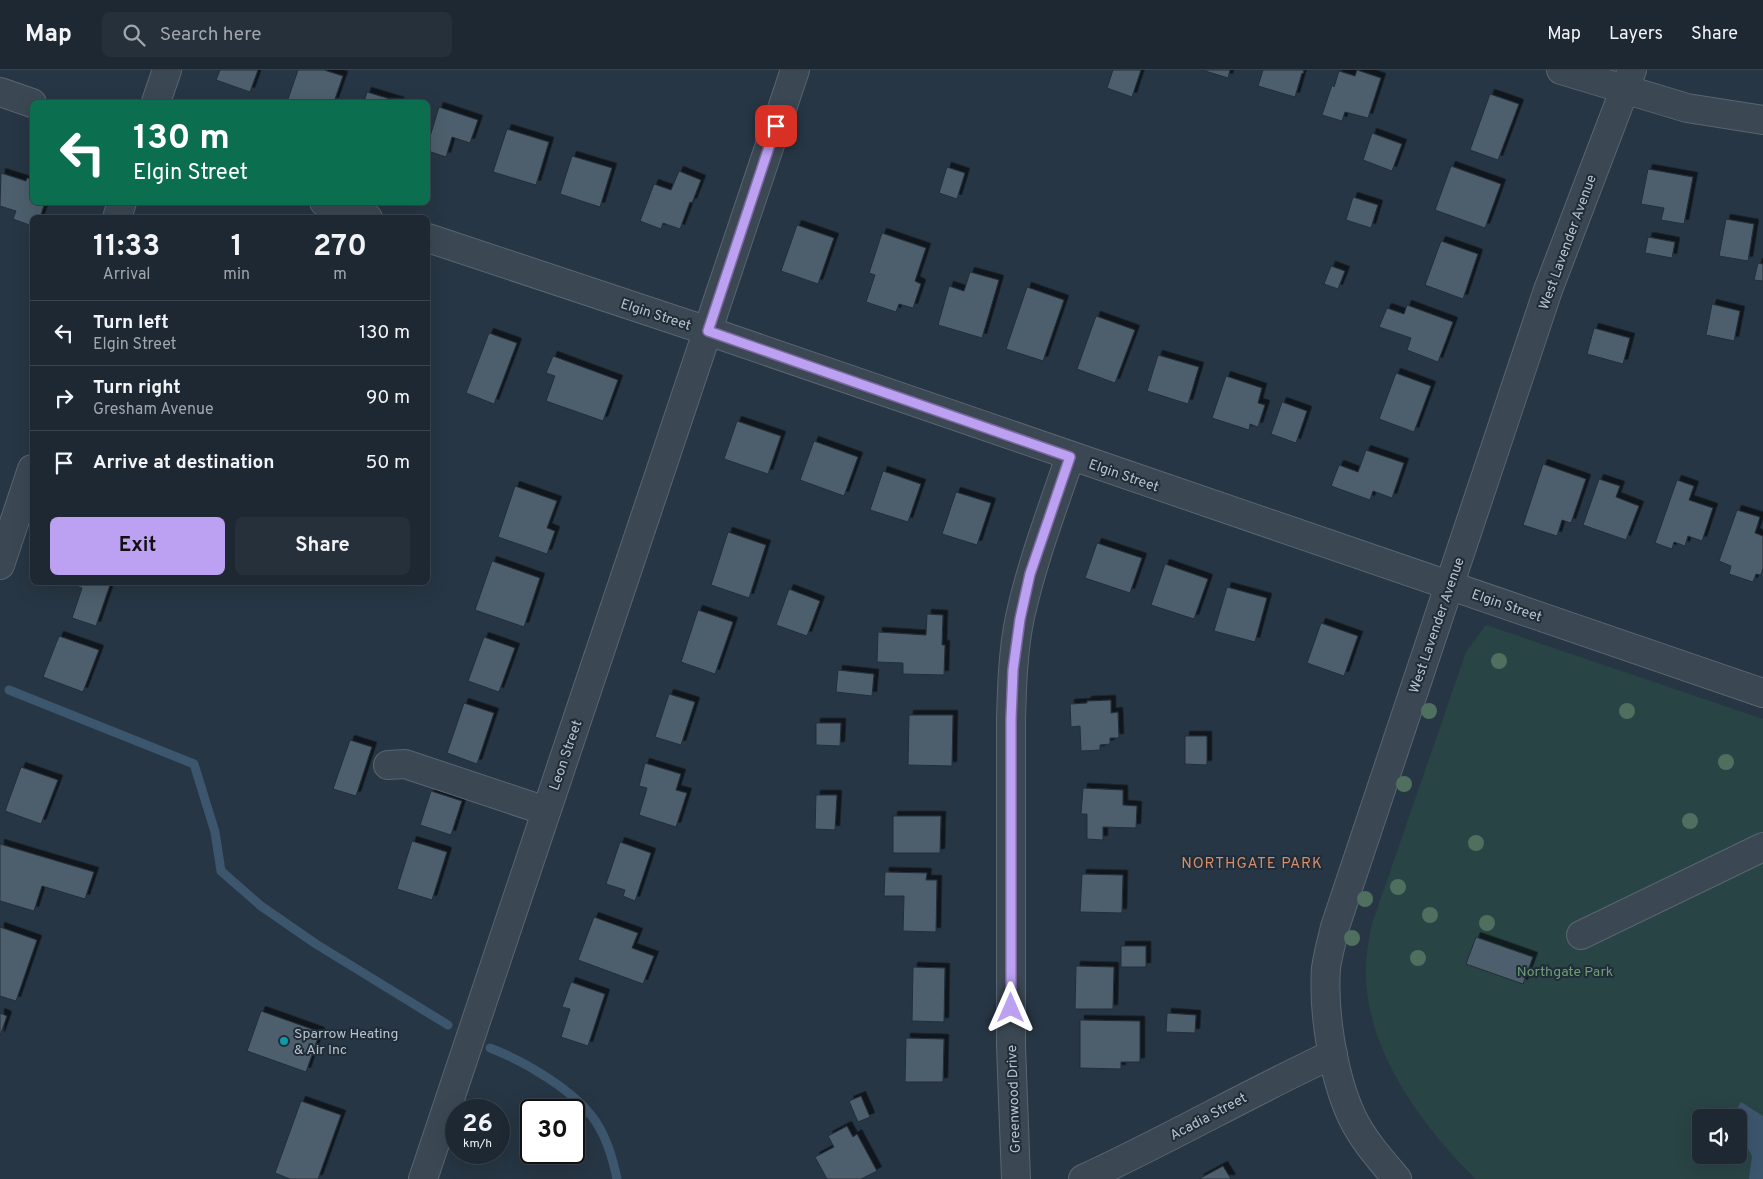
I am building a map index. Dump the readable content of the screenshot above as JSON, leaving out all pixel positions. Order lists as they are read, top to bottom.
{
  "streets": {
    "street": [
      "West Lavender Avenue",
      "Elgin Street",
      "Leon Street",
      "Greenwood Drive",
      "Acadia Street"
    ]
  },
  "crossings": [
    ["West Lavender Avenue", "Elgin Street"],
    ["West Lavender Avenue", "Acadia Street"],
    ["Elgin Street", "Leon Street"],
    ["Elgin Street", "Greenwood Drive"]
  ],
  "districts": ["NORTHGATE PARK"],
  "parks": ["Northgate Park"],
  "places": ["Sparrow Heating & Air Inc"],
  "page": {
    "header": "Map",
    "search": "Search here",
    "nav": ["Map", "Layers", "Share"],
    "turn": ["130 m", "Elgin Street"],
    "eta": [
      "11:33",
      "Arrival",
      "1",
      "min",
      "270",
      "m"
    ],
    "list": [
      {
        "name": "Turn left",
        "note": "Elgin Street",
        "value": "130 m"
      },
      {
        "name": "Turn right",
        "note": "Gresham Avenue",
        "value": "90 m"
      },
      {
        "name": "Arrive at destination",
        "value": "50 m"
      }
    ],
    "buttons": ["Exit", "Share"],
    "speed": "26 km/h",
    "limit": "30"
  }
}
